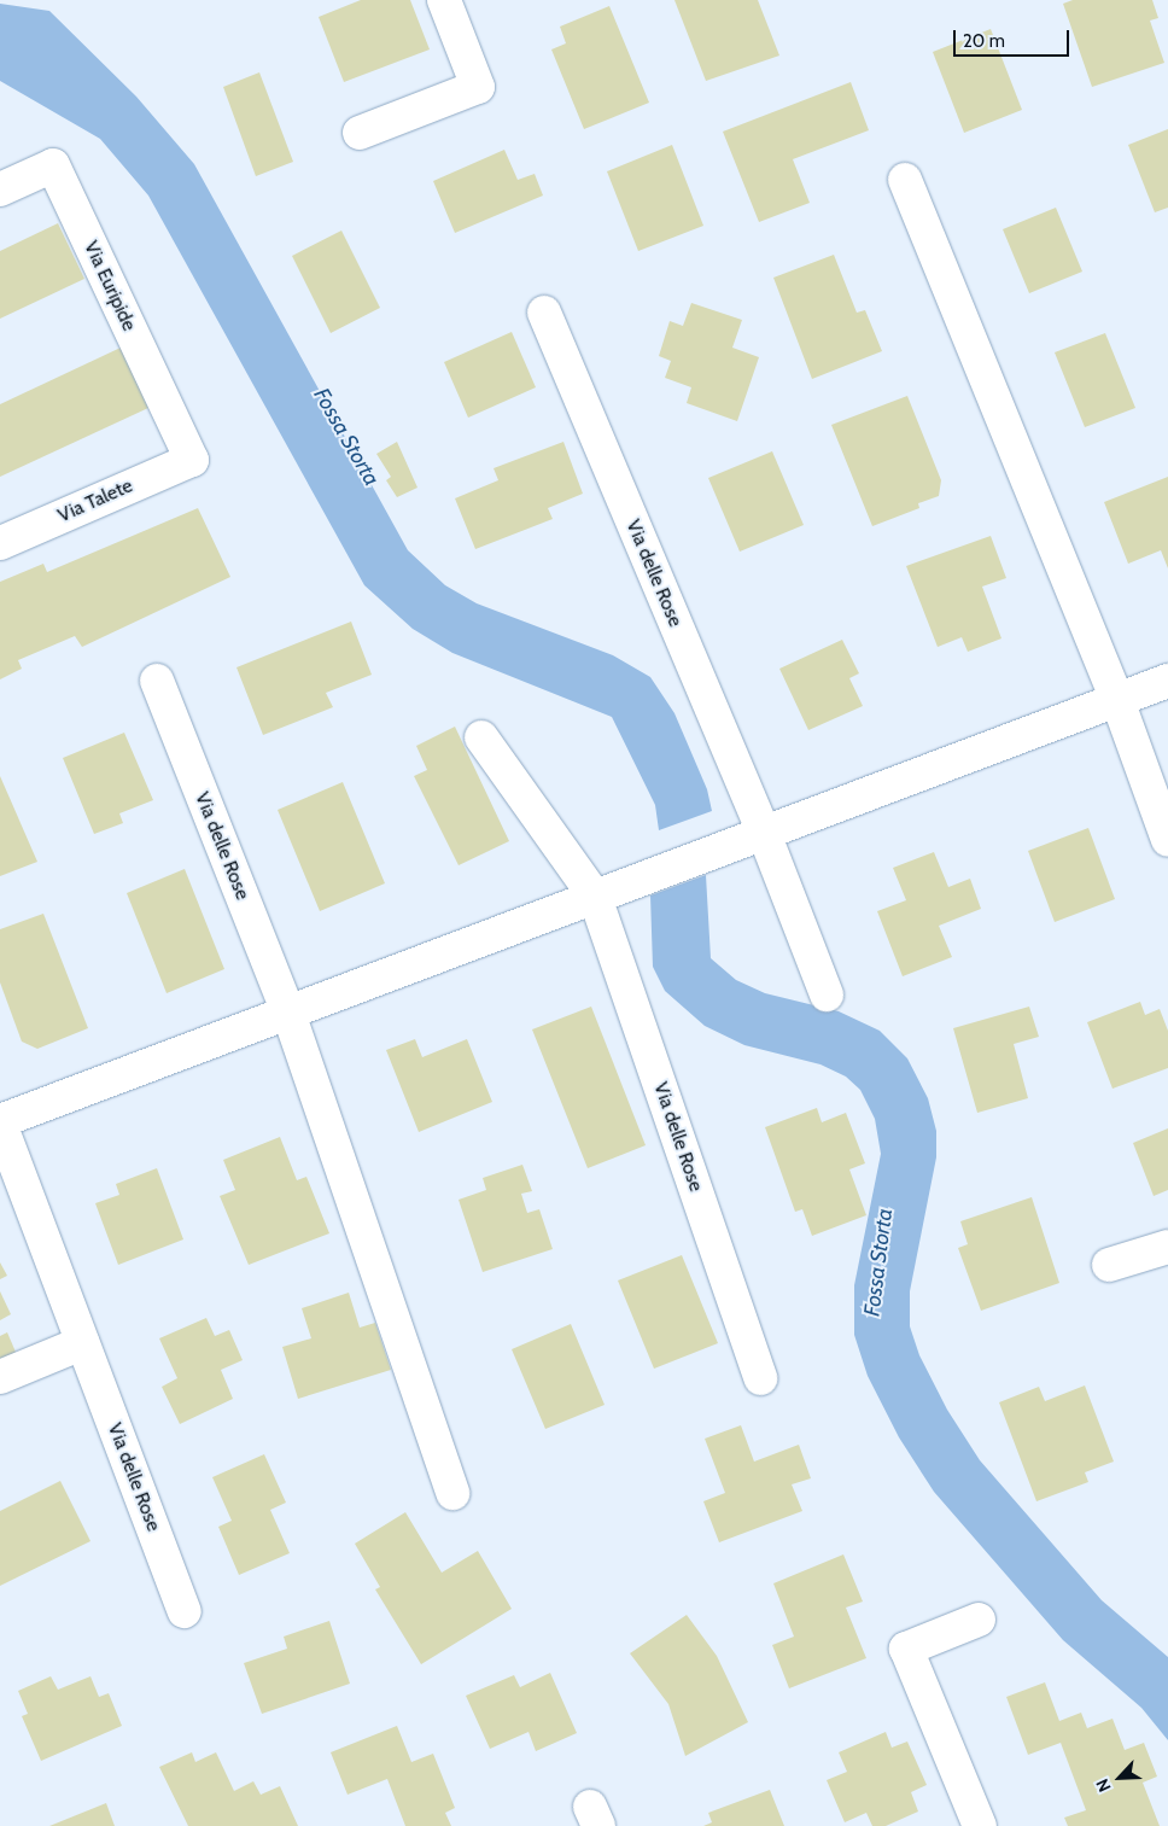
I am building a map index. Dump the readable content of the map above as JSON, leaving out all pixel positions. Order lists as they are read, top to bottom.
{
  "streets": {
    "street": ["Via Euripide", "Via Talete", "Via delle Rose"]
  },
  "crossings": [
    ["Via Euripide", "Via Talete"]
  ],
  "water": ["Fossa Storta"],
  "scale_bar": "20 m",
  "north": "bottom left"
}
